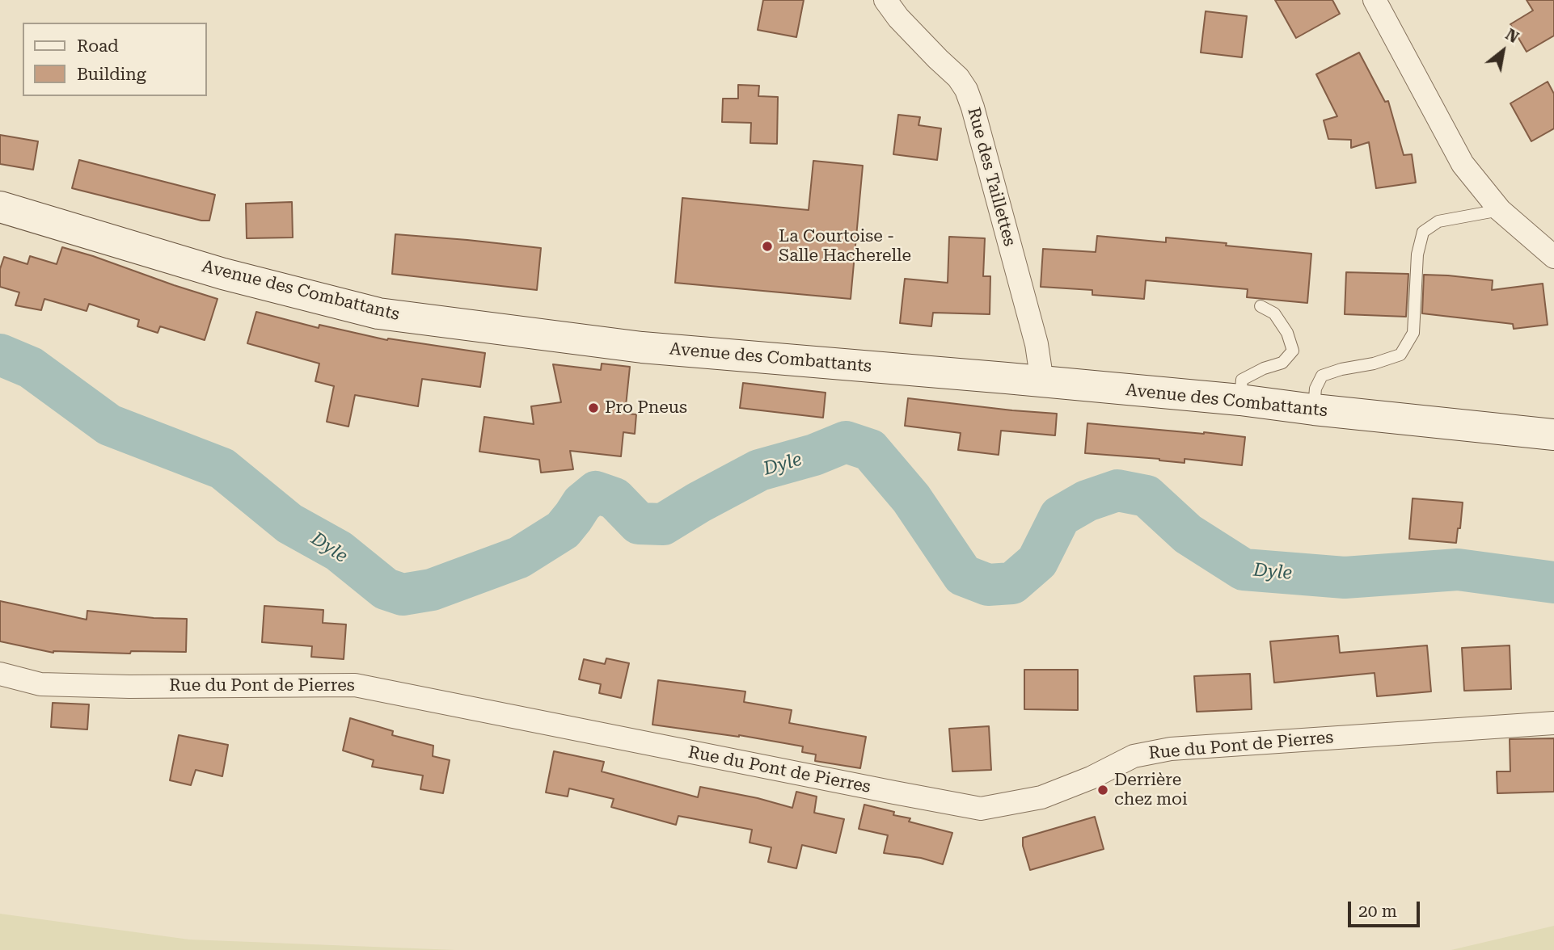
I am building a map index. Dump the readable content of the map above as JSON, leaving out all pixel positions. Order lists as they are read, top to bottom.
{
  "streets": {
    "main road": ["Avenue des Combattants"],
    "street": ["Rue des Taillettes", "Rue du Pont de Pierres"]
  },
  "crossings": [
    ["Rue des Taillettes", "Avenue des Combattants"]
  ],
  "water": ["Dyle"],
  "places": ["La Courtoise - Salle Hacherelle", "Pro Pneus", "Derrière chez moi"],
  "legend": ["Road", "Building"],
  "scale_bar": "20 m",
  "north": "top right"
}
